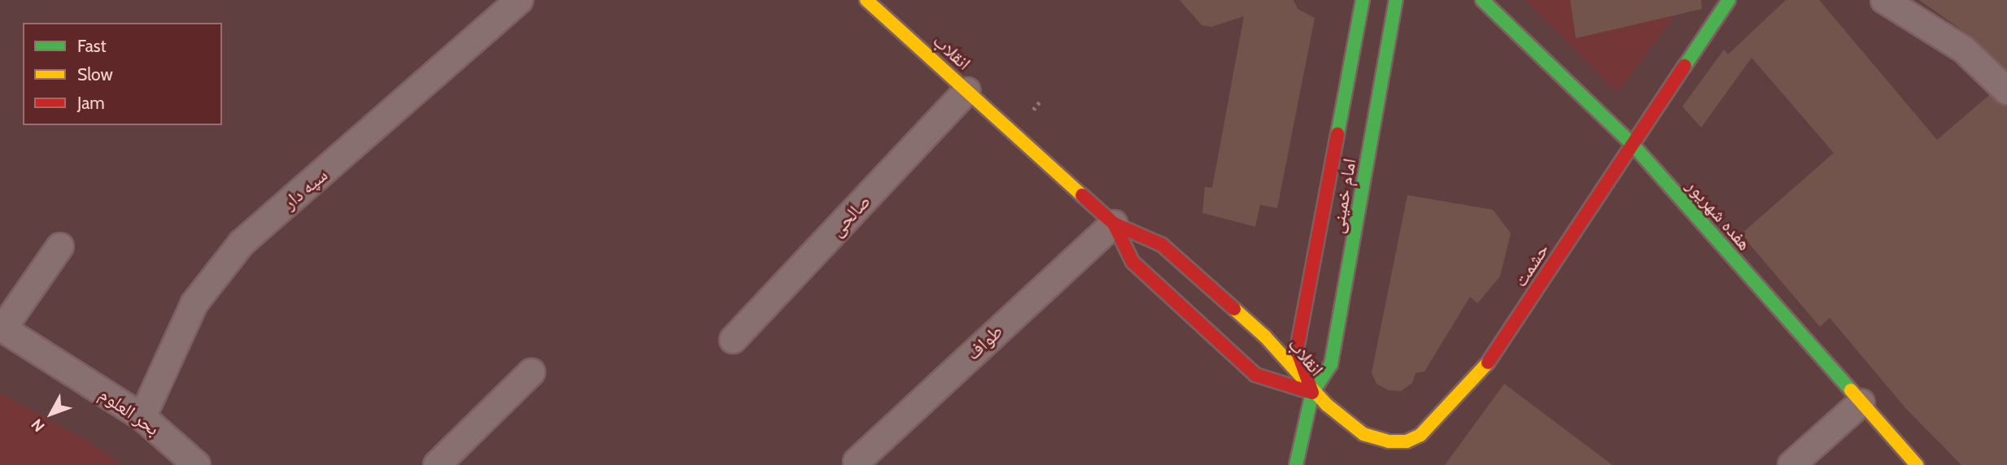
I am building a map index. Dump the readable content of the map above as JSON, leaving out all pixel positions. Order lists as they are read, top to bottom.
{
  "streets": {
    "main road": [
      "انقلاب",
      "امام خمینی",
      "هفده شهریور",
      "حشمت"
    ],
    "street": [
      "سپه دار",
      "صالحی",
      "طواف",
      "بحر العلوم"
    ]
  },
  "crossings": [
    ["انقلاب", "امام خمینی"],
    ["انقلاب", "صالحی"],
    ["انقلاب", "حشمت"],
    ["انقلاب", "طواف"],
    ["سپه دار", "بحر العلوم"],
    ["امام خمینی", "حشمت"],
    ["هفده شهریور", "حشمت"]
  ],
  "legend": ["Fast", "Slow", "Jam"],
  "north": "bottom left"
}
